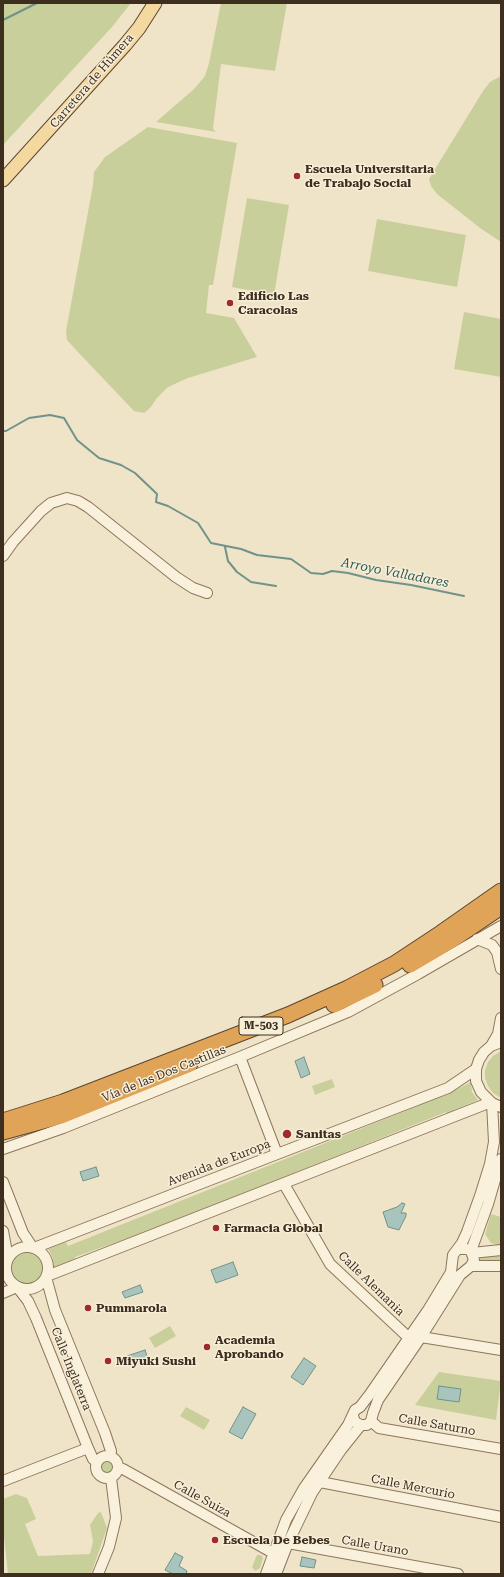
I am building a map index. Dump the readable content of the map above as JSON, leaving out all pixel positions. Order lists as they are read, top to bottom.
{
  "streets": {
    "highway": ["M-503"],
    "main road": ["Carretera de Húmera"],
    "street": [
      "Vía de las Dos Castillas",
      "Avenida de Europa",
      "Calle Alemania",
      "Calle Inglaterra",
      "Calle Saturno",
      "Calle Mercurio",
      "Calle Suiza",
      "Calle Urano"
    ]
  },
  "crossings": [
    ["Avenida de Europa", "Calle Inglaterra"],
    ["Calle Inglaterra", "Calle Suiza"]
  ],
  "water": ["Arroyo Valladares"],
  "places": [
    "Escuela Universitaria de Trabajo Social",
    "Edificio Las Caracolas",
    "Sanitas",
    "Farmacia Global",
    "Pummarola",
    "Academia Aprobando",
    "Miyuki Sushi",
    "Escuela De Bebes"
  ]
}
